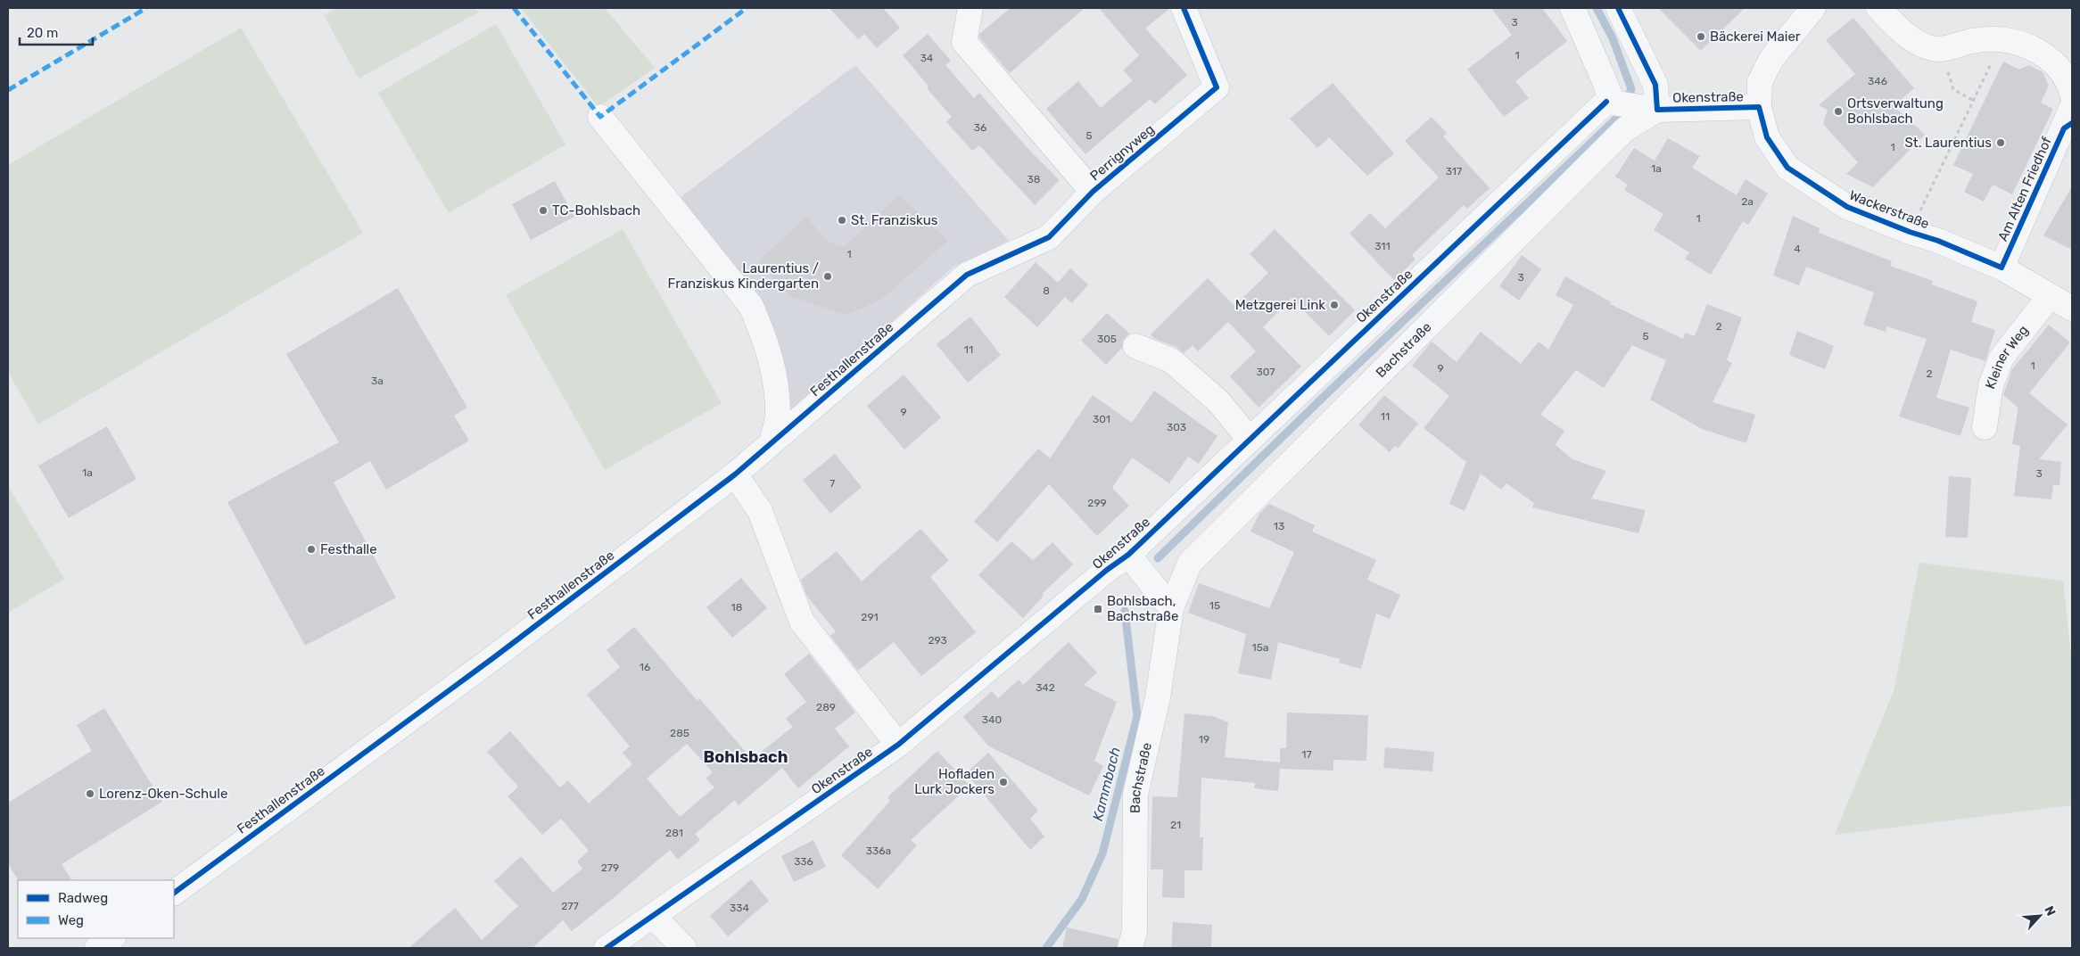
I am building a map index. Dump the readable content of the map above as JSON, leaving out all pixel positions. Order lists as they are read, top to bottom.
{
  "streets": {
    "street": [
      "Okenstraße",
      "Perrignyweg",
      "Am Alten Friedhof",
      "Wackerstraße",
      "Bachstraße",
      "Kleiner Weg",
      "Festhallenstraße"
    ]
  },
  "crossings": [
    ["Okenstraße", "Wackerstraße"],
    ["Okenstraße", "Bachstraße"],
    ["Perrignyweg", "Festhallenstraße"],
    ["Am Alten Friedhof", "Wackerstraße"],
    ["Wackerstraße", "Kleiner Weg"]
  ],
  "districts": ["Bohlsbach"],
  "water": ["Kammbach"],
  "places": {
    "other": [
      "Bäckerei Maier",
      "Ortsverwaltung Bohlsbach",
      "St. Laurentius",
      "TC-Bohlsbach",
      "St. Franziskus",
      "Laurentius / Franziskus Kindergarten",
      "Metzgerei Link",
      "Festhalle",
      "Hofladen Lurk Jockers",
      "Lorenz-Oken-Schule"
    ],
    "transit": ["Bohlsbach, Bachstraße"]
  },
  "house_numbers": [
    "3",
    "1",
    "34",
    "346",
    "36",
    "5",
    "1",
    "1a",
    "317",
    "38",
    "2a",
    "1",
    "311",
    "4",
    "1",
    "3",
    "8",
    "2",
    "5",
    "305",
    "11",
    "1",
    "9",
    "307",
    "2",
    "3a",
    "9",
    "11",
    "301",
    "303",
    "1a",
    "3",
    "7",
    "299",
    "13",
    "15",
    "18",
    "291",
    "293",
    "15a",
    "16",
    "342",
    "289",
    "340",
    "285",
    "19",
    "17",
    "21",
    "281",
    "336a",
    "336",
    "279",
    "277",
    "334"
  ],
  "legend": ["Radweg", "Weg"],
  "scale_bar": "20 m",
  "north": "top right"
}
